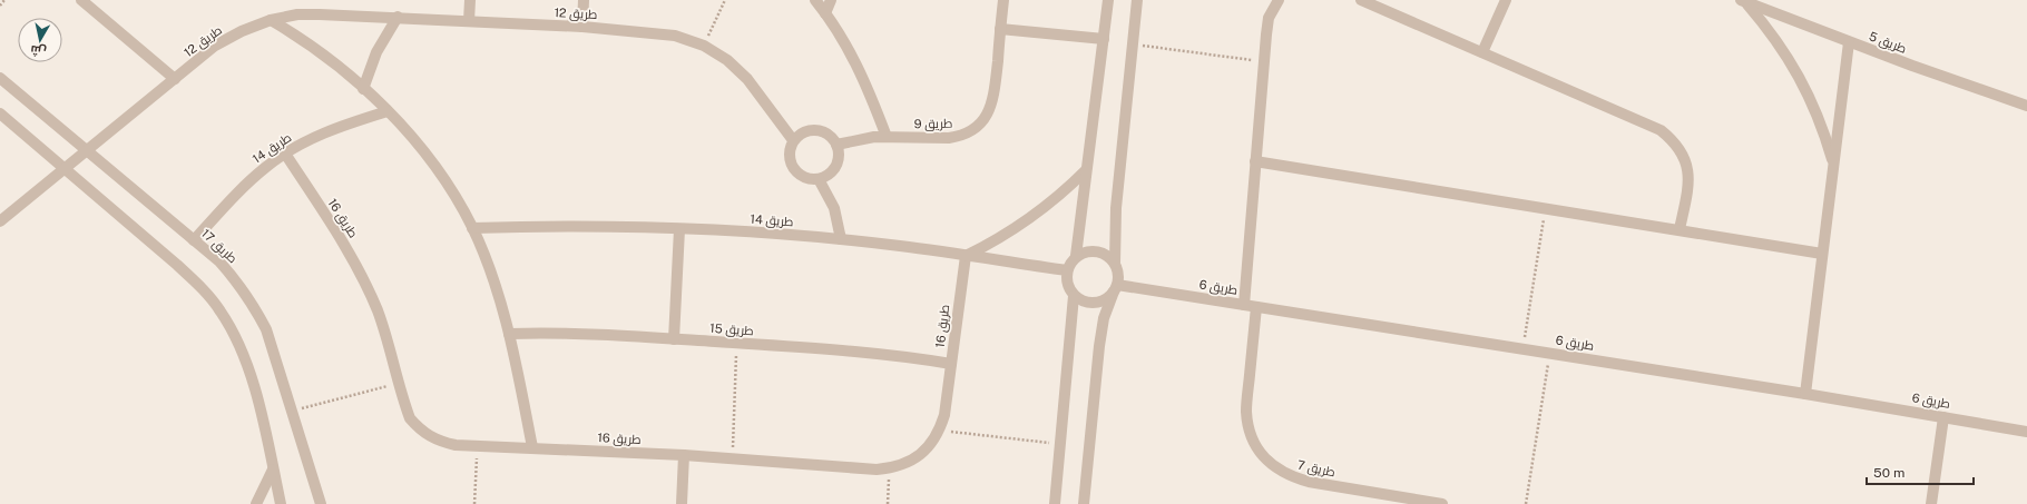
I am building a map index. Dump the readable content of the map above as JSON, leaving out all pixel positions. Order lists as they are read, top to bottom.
{
  "streets": {
    "street": [
      "طريق 12",
      "طريق 5",
      "طريق 9",
      "طريق 14",
      "طريق 16",
      "طريق 17",
      "طريق 6",
      "طريق 15",
      "طريق 7"
    ]
  },
  "crossings": [
    ["طريق 12", "طريق 9"],
    ["طريق 12", "طريق 17"],
    ["طريق 14", "طريق 16"],
    ["طريق 14", "طريق 17"],
    ["طريق 14", "طريق 6"],
    ["طريق 16", "طريق 15"],
    ["طريق 6", "طريق 7"]
  ],
  "scale_bar": "50 m",
  "north": "bottom"
}
